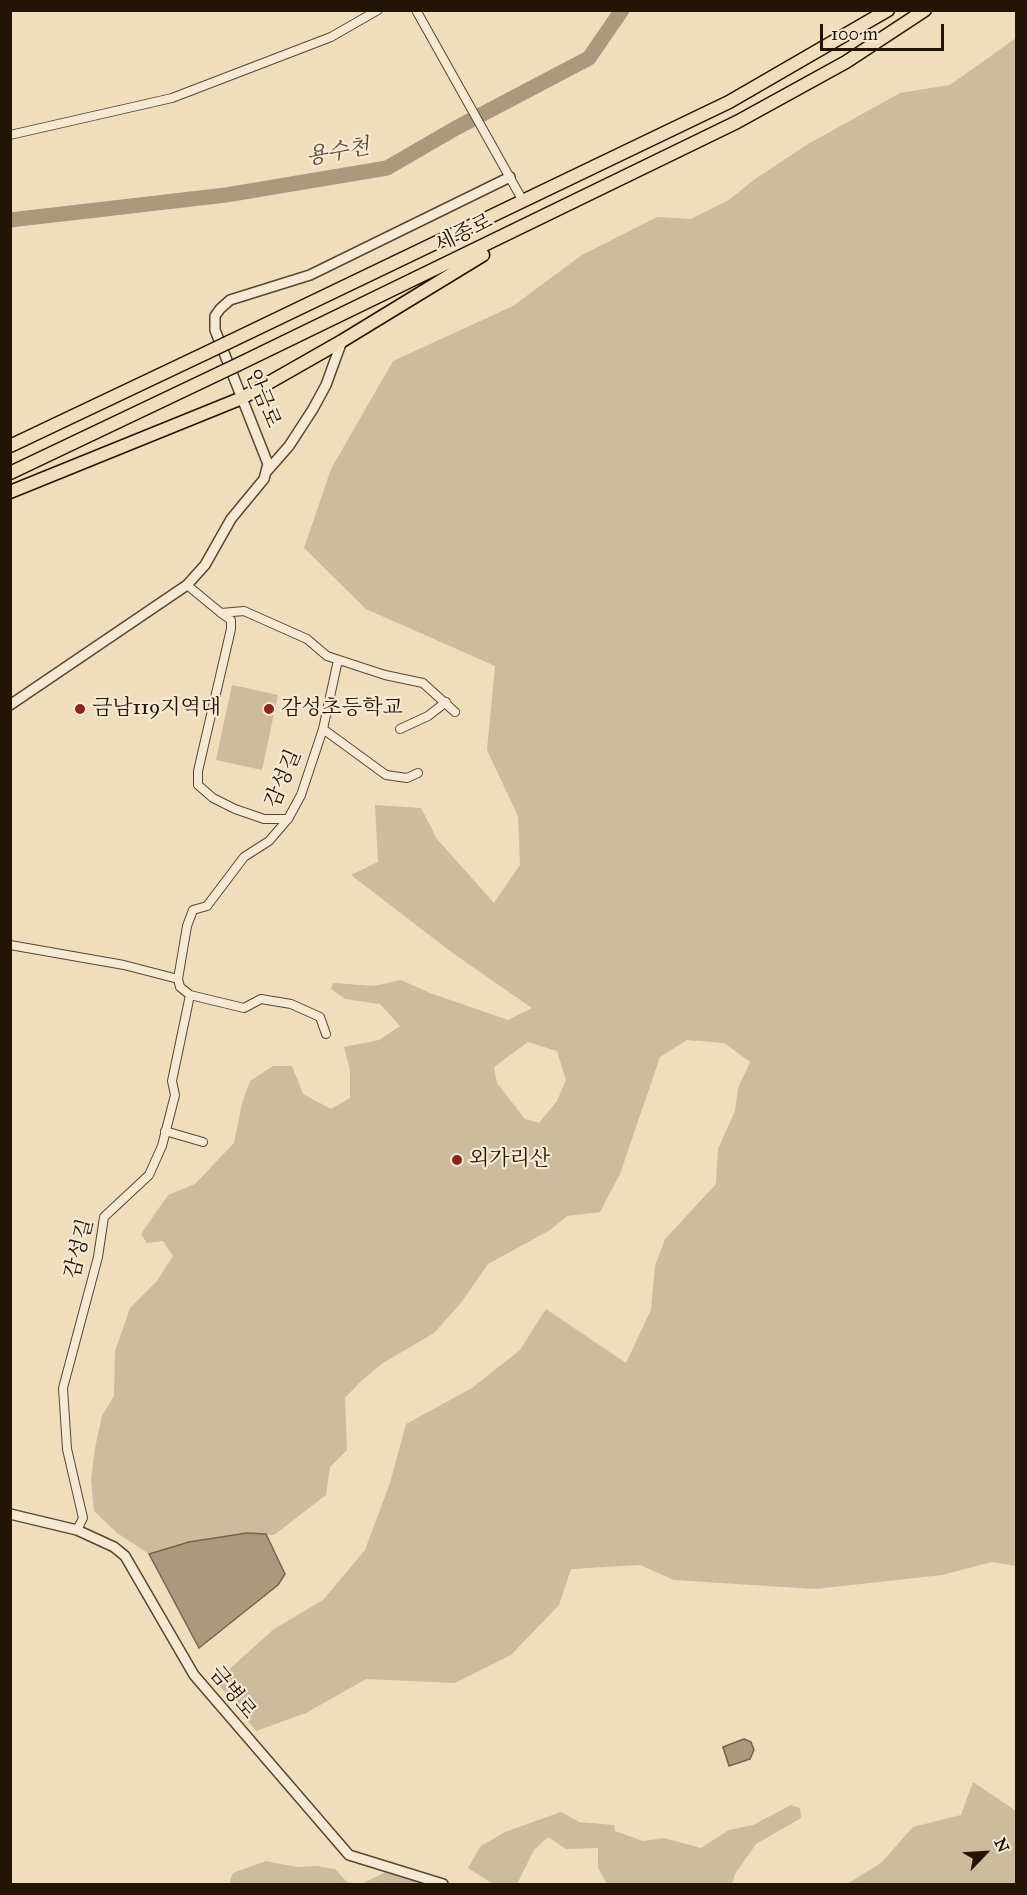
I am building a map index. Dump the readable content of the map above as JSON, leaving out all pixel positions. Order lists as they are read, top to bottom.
{
  "streets": {
    "highway": ["세종로"],
    "street": ["안금로", "감성길", "금병로"]
  },
  "crossings": [
    ["감성길", "금병로"]
  ],
  "water": ["용수천"],
  "places": ["금남119지역대", "감성초등학교", "외가리산"],
  "scale_bar": "100 m",
  "north": "top right"
}
